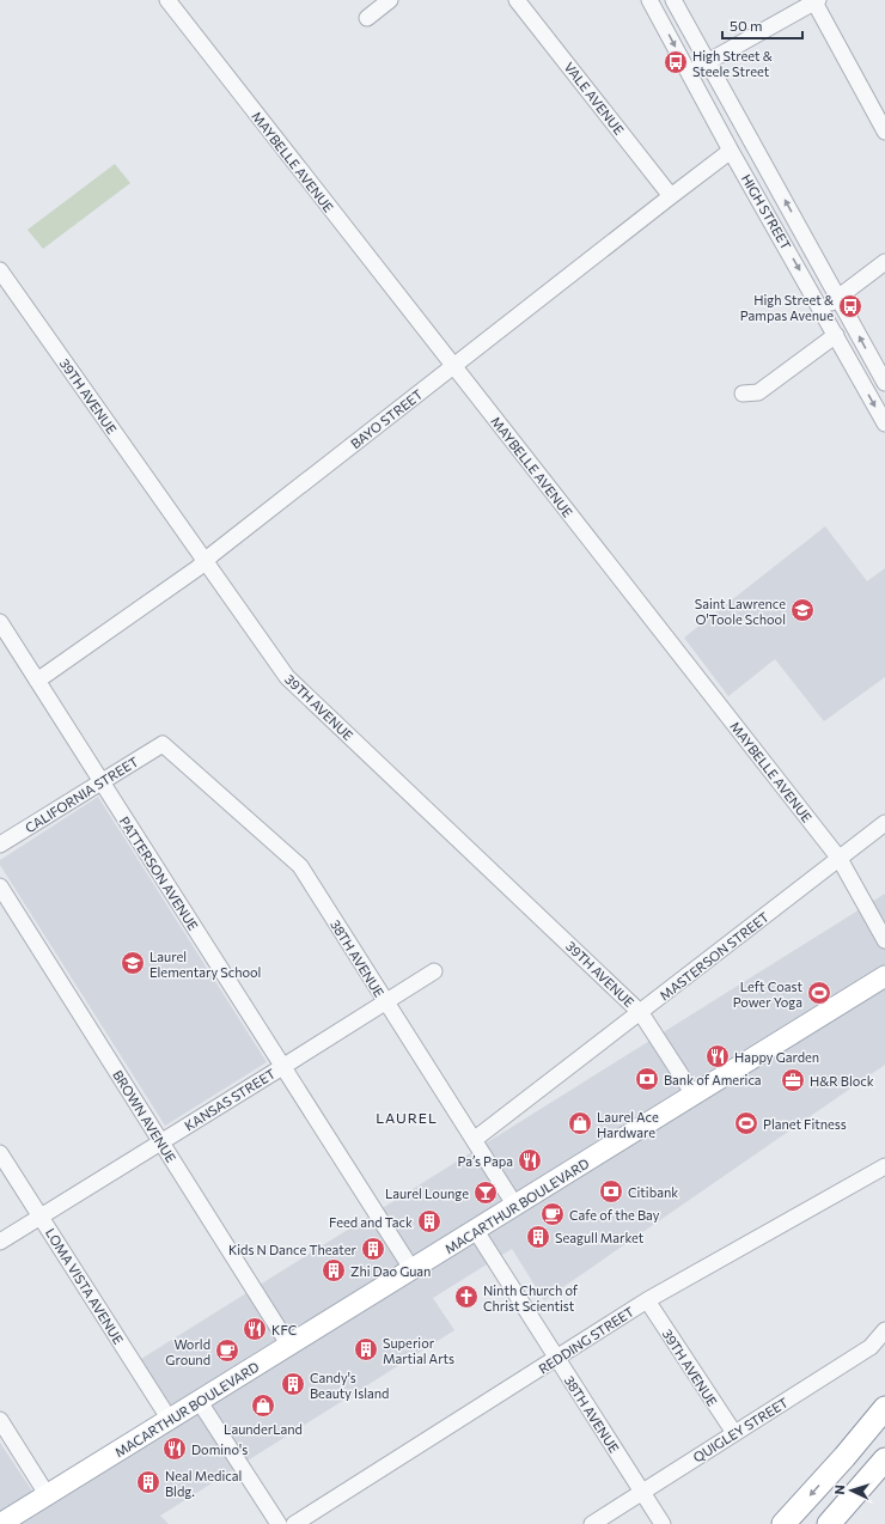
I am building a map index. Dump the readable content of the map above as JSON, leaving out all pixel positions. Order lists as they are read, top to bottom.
{
  "streets": {
    "main road": ["MACARTHUR BOULEVARD"],
    "street": [
      "VALE AVENUE",
      "MAYBELLE AVENUE",
      "HIGH STREET",
      "39TH AVENUE",
      "BAYO STREET",
      "CALIFORNIA STREET",
      "PATTERSON AVENUE",
      "MASTERSON STREET",
      "38TH AVENUE",
      "KANSAS STREET",
      "BROWN AVENUE",
      "LOMA VISTA AVENUE",
      "REDDING STREET",
      "QUIGLEY STREET"
    ]
  },
  "crossings": [
    ["VALE AVENUE", "BAYO STREET"],
    ["MAYBELLE AVENUE", "BAYO STREET"],
    ["MAYBELLE AVENUE", "MASTERSON STREET"],
    ["HIGH STREET", "BAYO STREET"],
    ["39TH AVENUE", "BAYO STREET"],
    ["39TH AVENUE", "MASTERSON STREET"],
    ["39TH AVENUE", "MACARTHUR BOULEVARD"],
    ["39TH AVENUE", "REDDING STREET"],
    ["39TH AVENUE", "QUIGLEY STREET"],
    ["BAYO STREET", "PATTERSON AVENUE"],
    ["CALIFORNIA STREET", "PATTERSON AVENUE"],
    ["CALIFORNIA STREET", "38TH AVENUE"],
    ["PATTERSON AVENUE", "KANSAS STREET"],
    ["PATTERSON AVENUE", "MACARTHUR BOULEVARD"],
    ["MASTERSON STREET", "38TH AVENUE"],
    ["38TH AVENUE", "KANSAS STREET"],
    ["38TH AVENUE", "MACARTHUR BOULEVARD"],
    ["38TH AVENUE", "REDDING STREET"],
    ["38TH AVENUE", "QUIGLEY STREET"],
    ["KANSAS STREET", "BROWN AVENUE"],
    ["KANSAS STREET", "LOMA VISTA AVENUE"],
    ["BROWN AVENUE", "MACARTHUR BOULEVARD"],
    ["MACARTHUR BOULEVARD", "LOMA VISTA AVENUE"]
  ],
  "districts": ["LAUREL"],
  "places": {
    "bus stop": ["High Street & Steele Street", "High Street & Pampas Avenue"],
    "school or university": ["Saint Lawrence O'Toole School", "Laurel Elementary School"],
    "sports": ["Left Coast Power Yoga", "Planet Fitness"],
    "restaurant": [
      "Happy Garden",
      "Pa’s Papa",
      "KFC",
      "Domino's"
    ],
    "bank": ["Bank of America", "Citibank"],
    "office": ["H&R Block"],
    "shop": ["Laurel Ace Hardware", "LaunderLand"],
    "bar": ["Laurel Lounge"],
    "cafe": ["Cafe of the Bay", "World Ground"],
    "building": [
      "Feed and Tack",
      "Seagull Market",
      "Kids N Dance Theater",
      "Zhi Dao Guan",
      "Superior Martial Arts",
      "Candy's Beauty Island",
      "Neal Medical Bldg."
    ],
    "church": ["Ninth Church of Christ Scientist"]
  },
  "scale_bar": "50 m",
  "north": "left"
}
